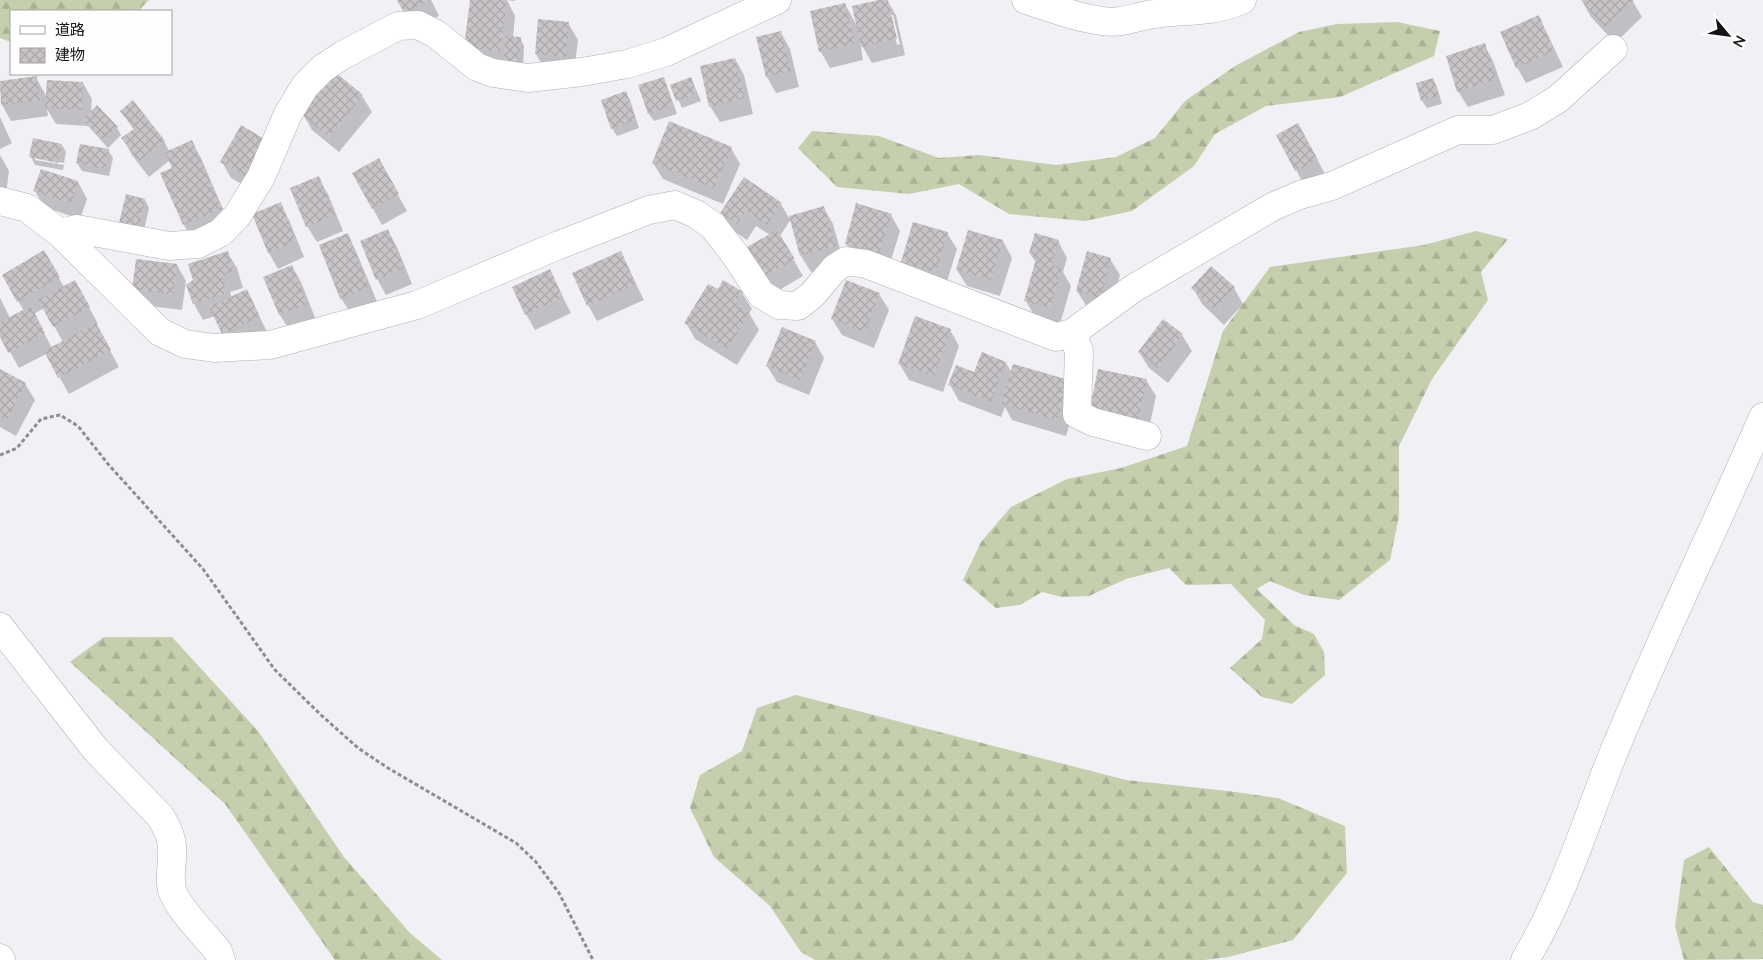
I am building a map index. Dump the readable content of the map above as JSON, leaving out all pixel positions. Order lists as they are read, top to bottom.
{
  "legend": ["道路", "建物"],
  "north": "bottom right"
}
